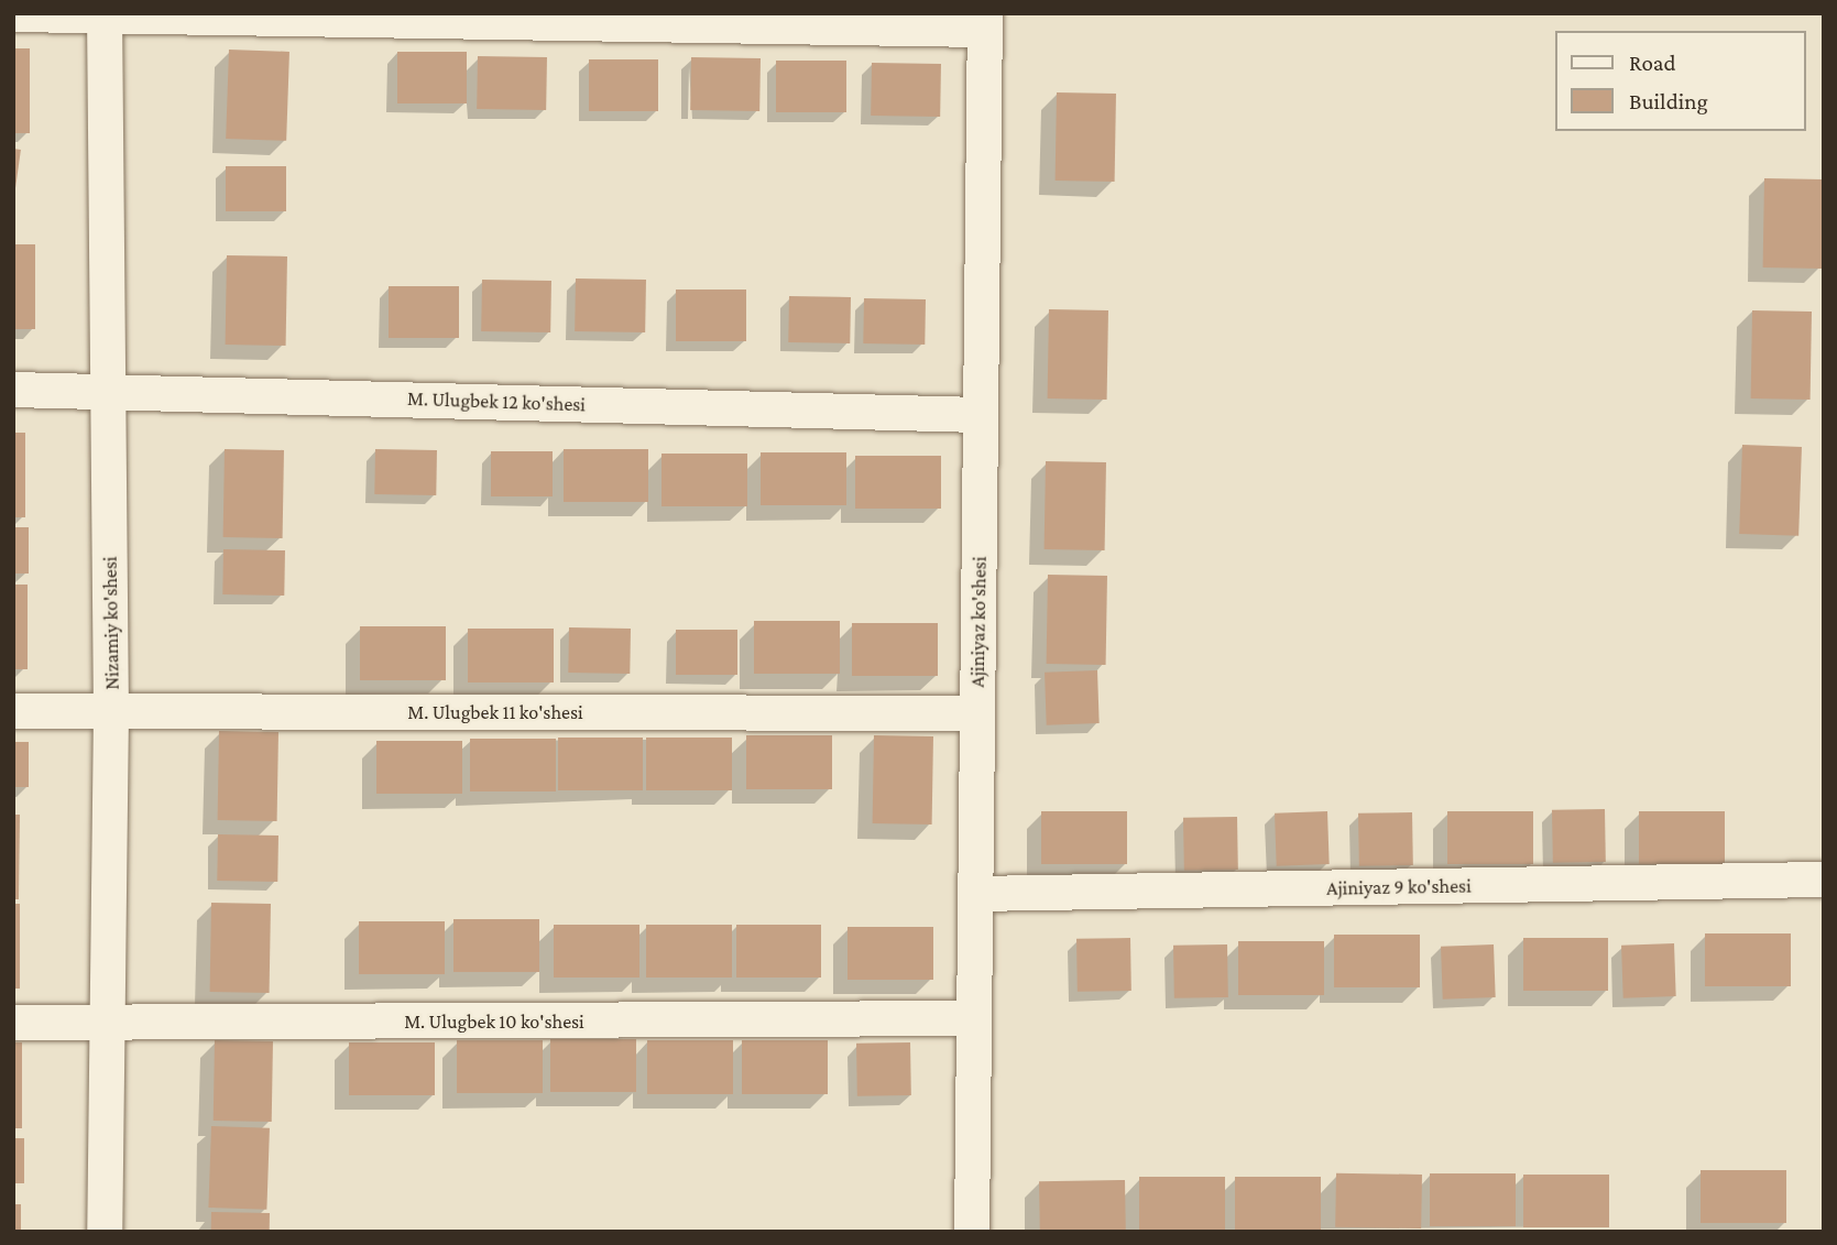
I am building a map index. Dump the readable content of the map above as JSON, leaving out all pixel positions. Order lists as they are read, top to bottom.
{
  "streets": {
    "street": [
      "M. Ulugbek 12 ko'shesi",
      "Ajiniyaz ko'shesi",
      "Nizamiy ko'shesi",
      "M. Ulugbek 11 ko'shesi",
      "Ajiniyaz 9 ko'shesi",
      "M. Ulugbek 10 ko'shesi"
    ]
  },
  "crossings": [
    ["M. Ulugbek 12 ko'shesi", "Ajiniyaz ko'shesi"],
    ["M. Ulugbek 12 ko'shesi", "Nizamiy ko'shesi"],
    ["Ajiniyaz ko'shesi", "M. Ulugbek 11 ko'shesi"],
    ["Ajiniyaz ko'shesi", "Ajiniyaz 9 ko'shesi"],
    ["Ajiniyaz ko'shesi", "M. Ulugbek 10 ko'shesi"],
    ["Nizamiy ko'shesi", "M. Ulugbek 11 ko'shesi"],
    ["Nizamiy ko'shesi", "M. Ulugbek 10 ko'shesi"]
  ],
  "legend": ["Road", "Building"]
}
